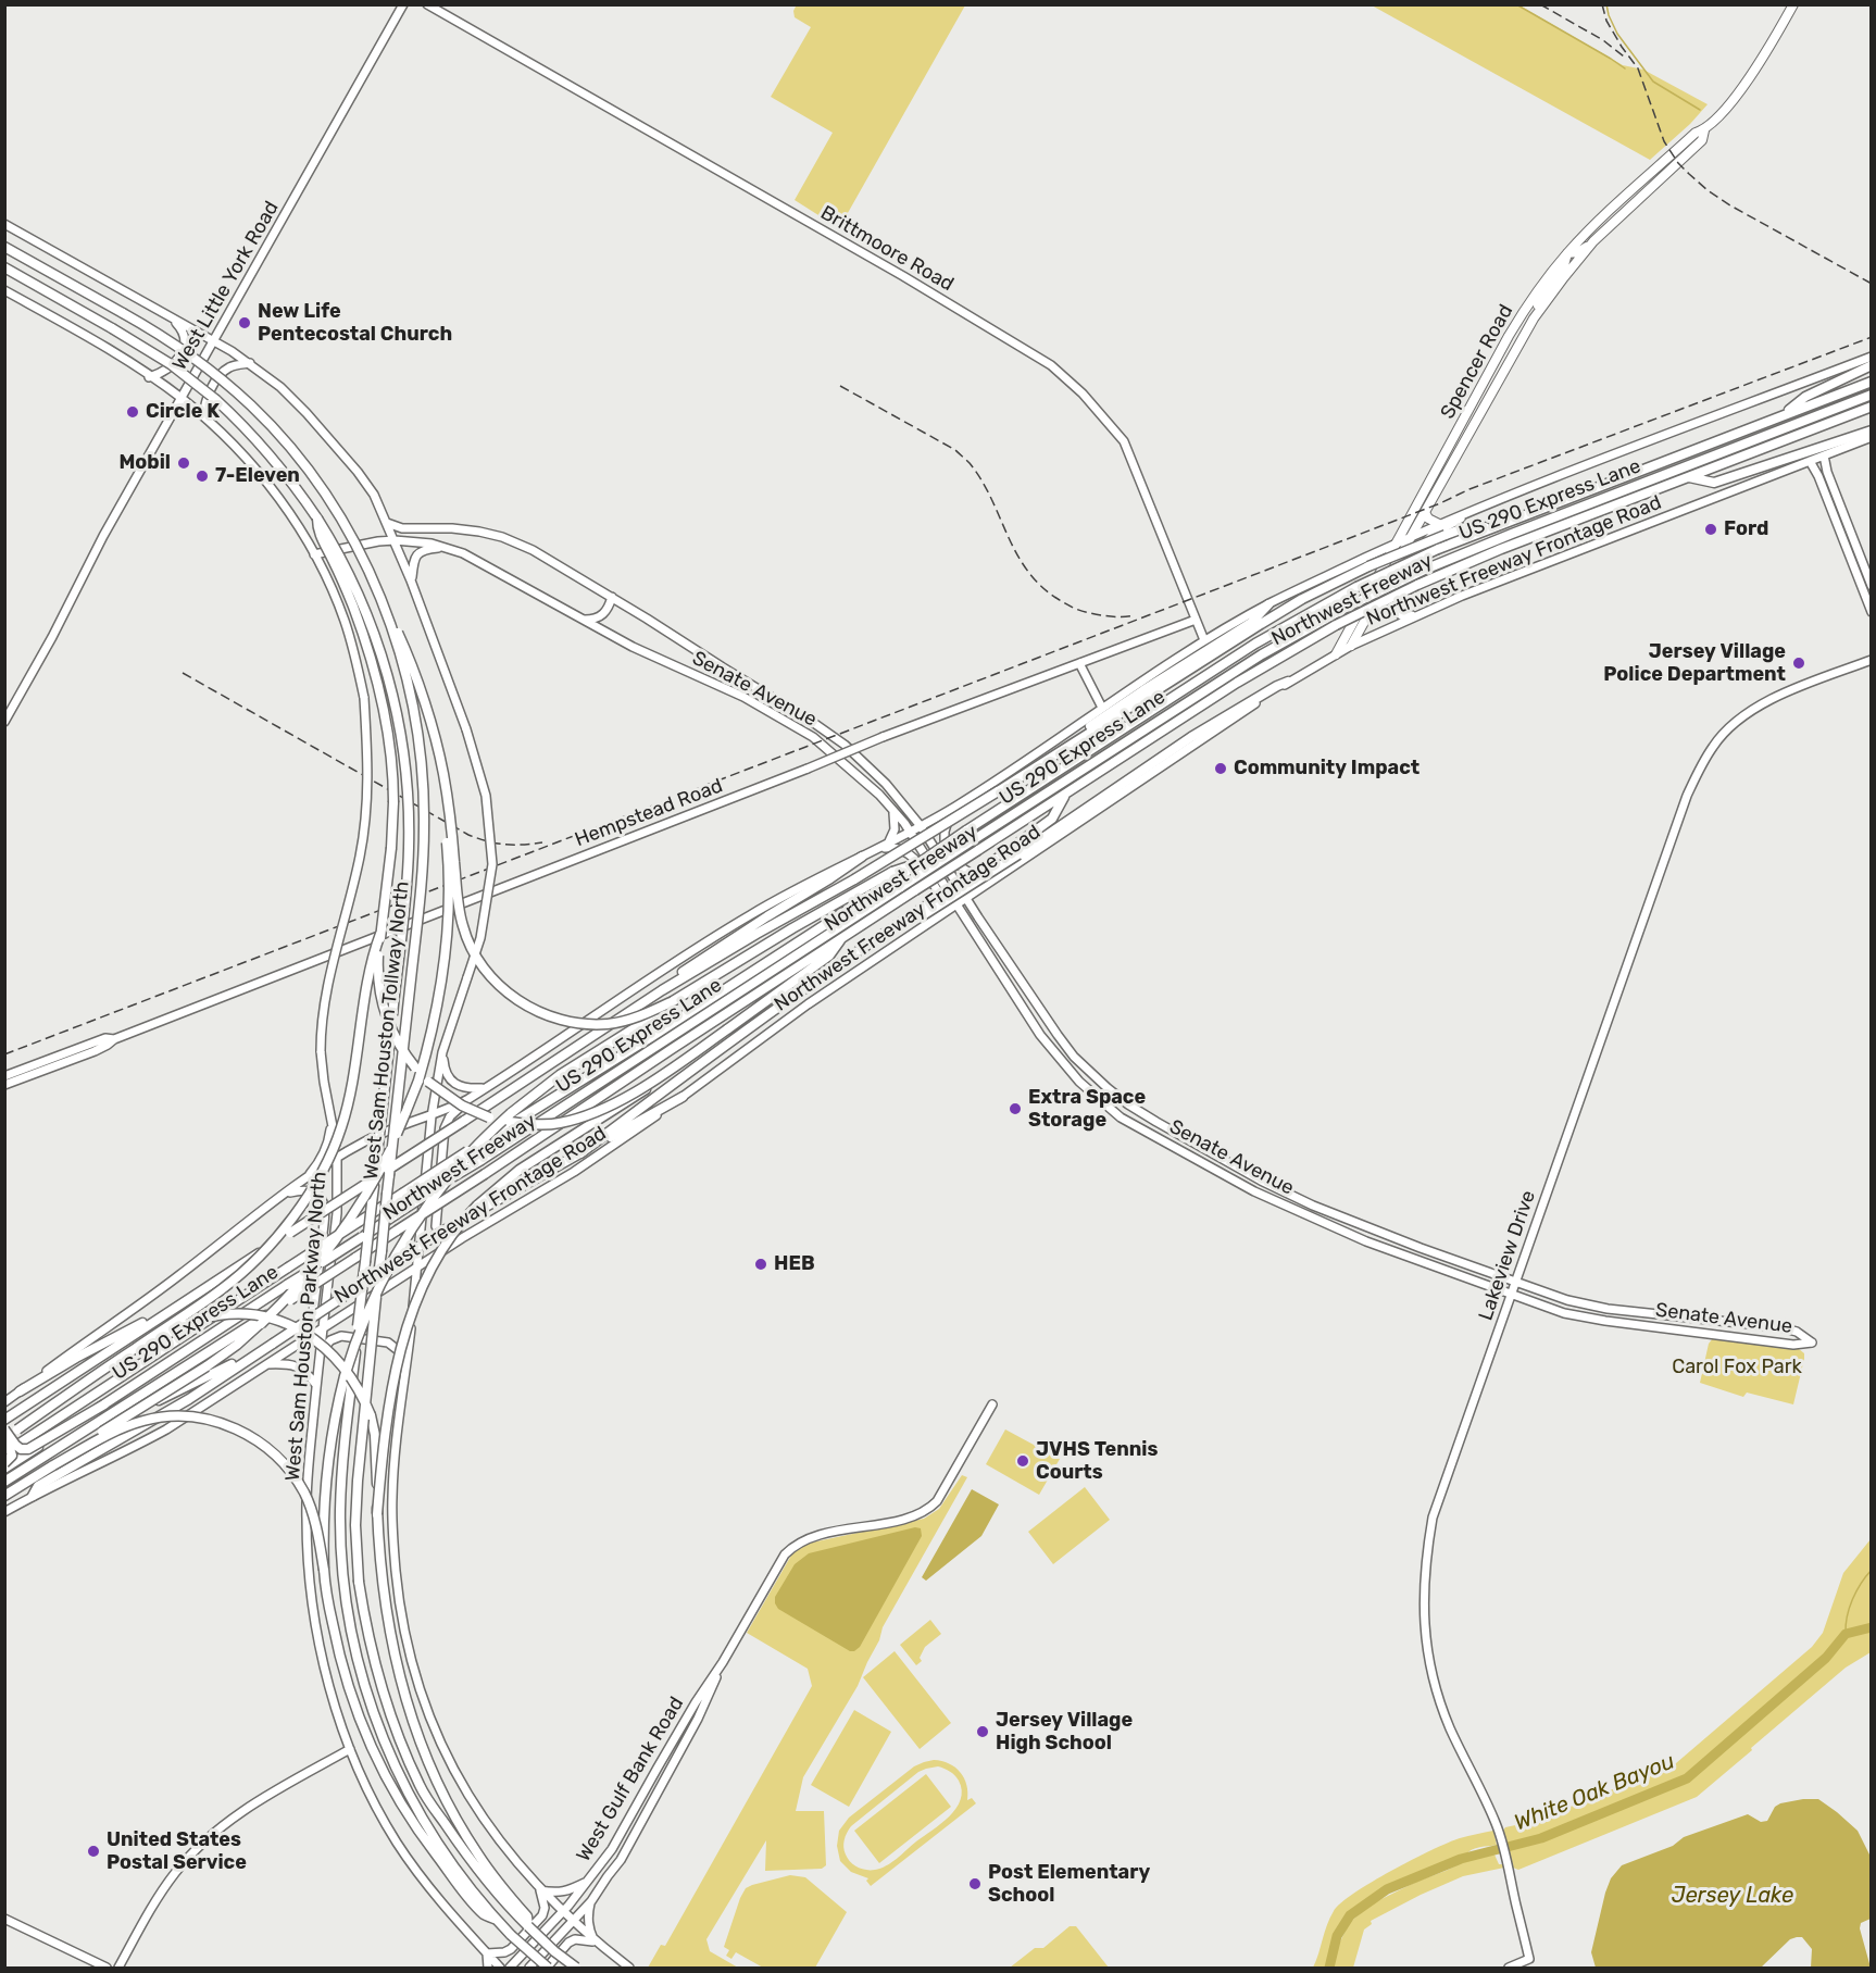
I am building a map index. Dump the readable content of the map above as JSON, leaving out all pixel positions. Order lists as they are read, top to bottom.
{
  "streets": {
    "highway": ["US 290 Express Lane", "Northwest Freeway", "West Sam Houston Tollway North"],
    "main road": [
      "Brittmoore Road",
      "West Little York Road",
      "Spencer Road",
      "Northwest Freeway Frontage Road",
      "Senate Avenue",
      "Hempstead Road",
      "Lakeview Drive",
      "West Sam Houston Parkway North",
      "West Gulf Bank Road"
    ]
  },
  "crossings": [
    ["Brittmoore Road", "Hempstead Road"],
    ["West Little York Road", "West Sam Houston Parkway North"],
    ["Spencer Road", "Northwest Freeway Frontage Road"],
    ["US 290 Express Lane", "Northwest Freeway"],
    ["Northwest Freeway Frontage Road", "Senate Avenue"],
    ["Northwest Freeway Frontage Road", "West Sam Houston Parkway North"],
    ["Senate Avenue", "Lakeview Drive"],
    ["Senate Avenue", "West Sam Houston Parkway North"]
  ],
  "water": ["White Oak Bayou", "Jersey Lake"],
  "parks": ["Carol Fox Park"],
  "places": [
    "New Life Pentecostal Church",
    "Circle K",
    "Mobil",
    "7-Eleven",
    "Ford",
    "Jersey Village Police Department",
    "Community Impact",
    "Extra Space Storage",
    "HEB",
    "JVHS Tennis Courts",
    "Jersey Village High School",
    "United States Postal Service",
    "Post Elementary School"
  ]
}
